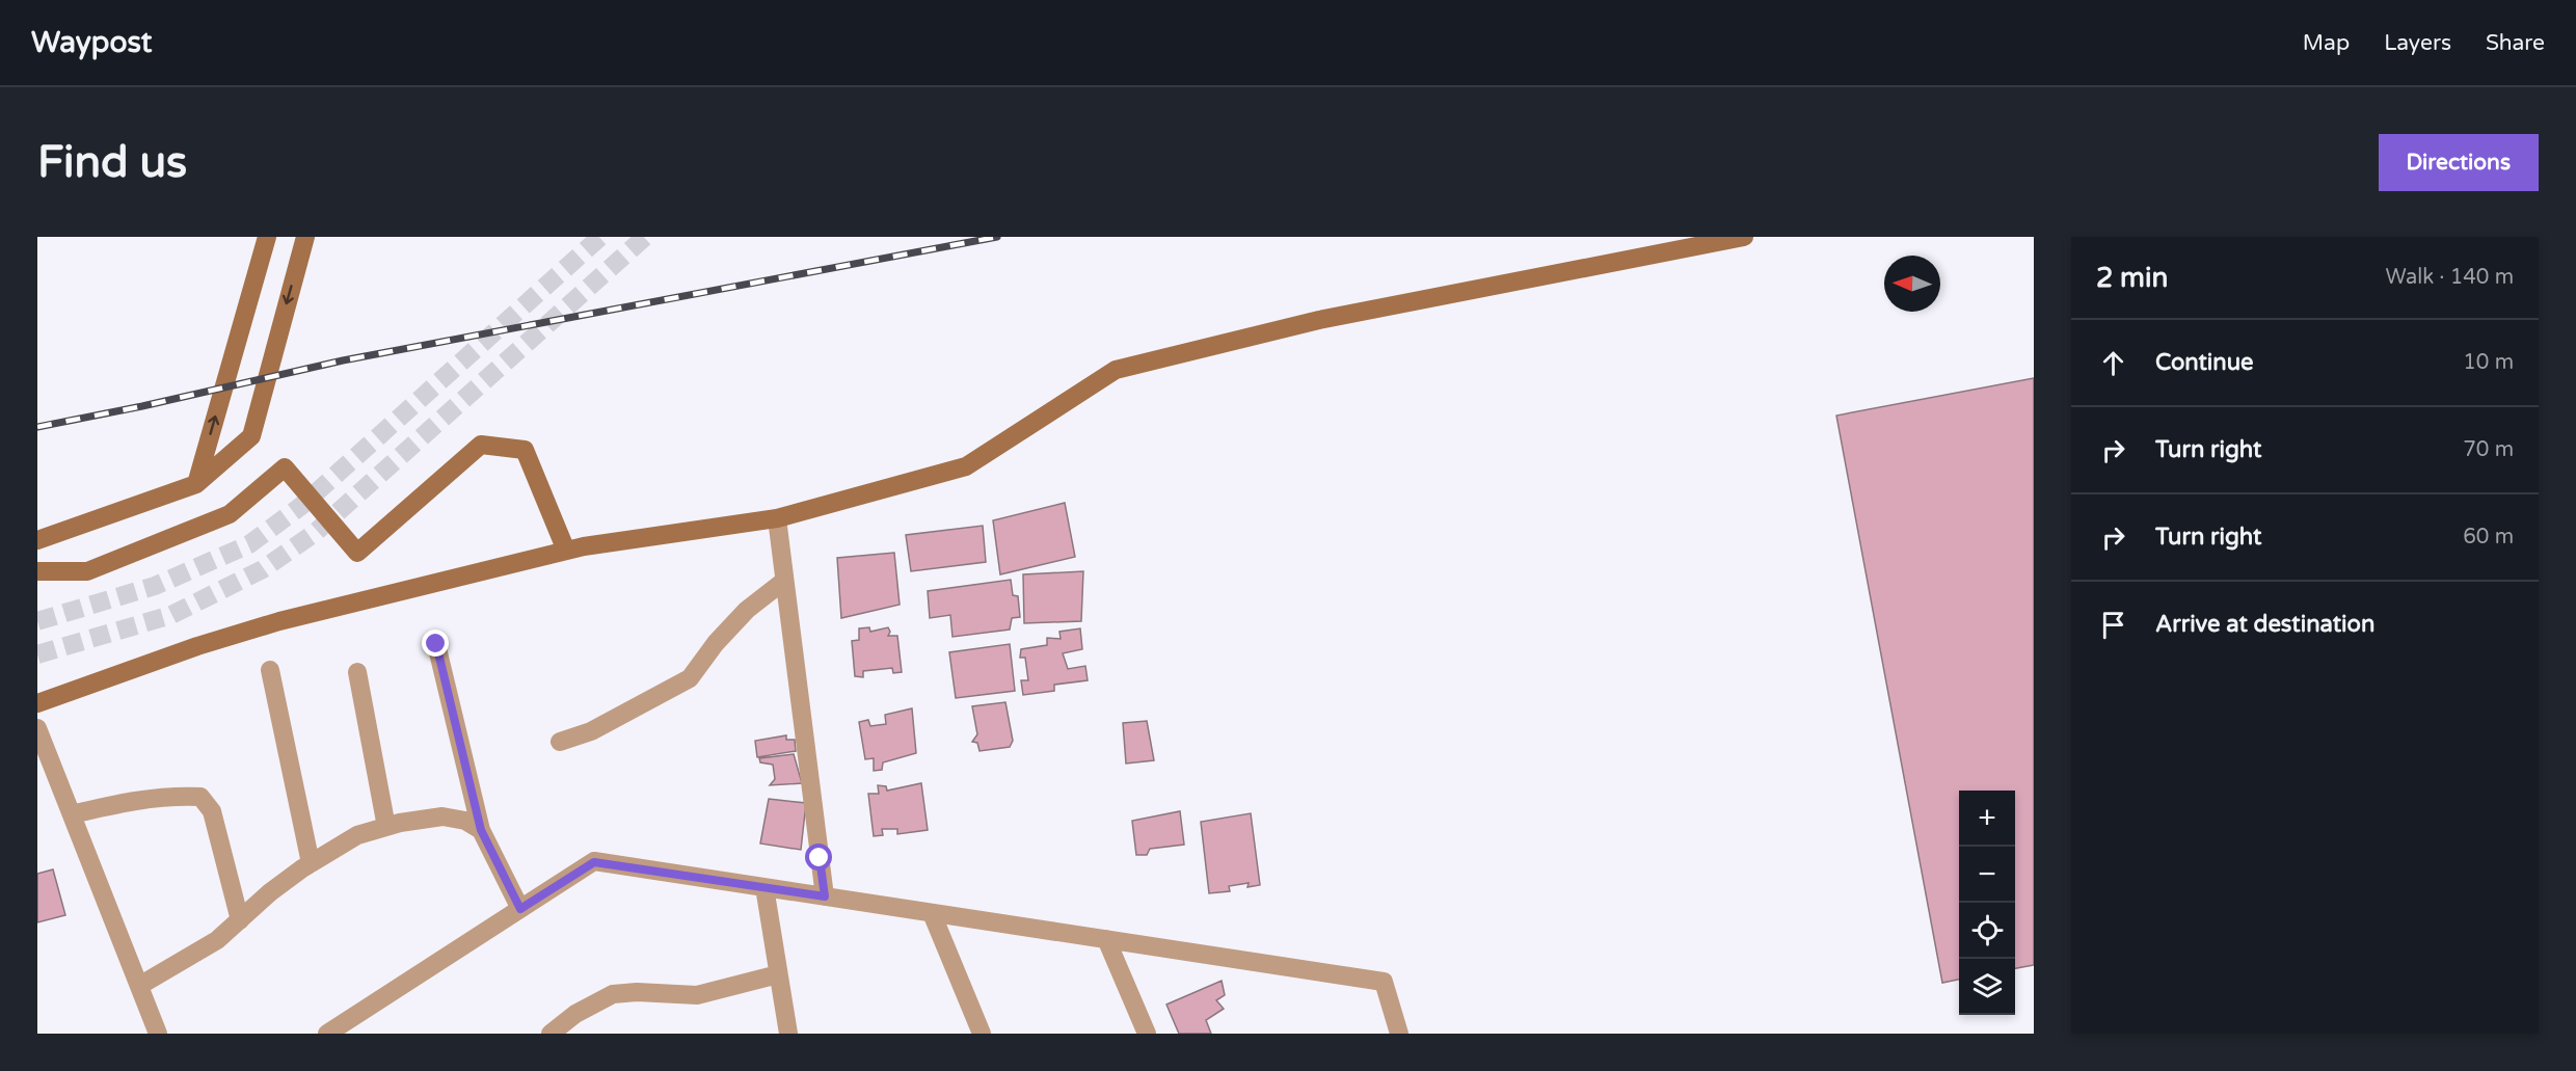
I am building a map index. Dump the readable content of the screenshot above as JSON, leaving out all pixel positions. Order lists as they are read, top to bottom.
{
  "north": "left",
  "page": {
    "header": "Waypost",
    "nav": ["Map", "Layers", "Share"],
    "buttons": "Directions",
    "title": "Find us",
    "heading": ["2 min", "Walk · 140 m"],
    "list": [
      ["Continue", "10 m"],
      ["Turn right", "70 m"],
      ["Turn right", "60 m"],
      "Arrive at destination"
    ],
    "map_buttons": ["+", "−"]
  }
}
